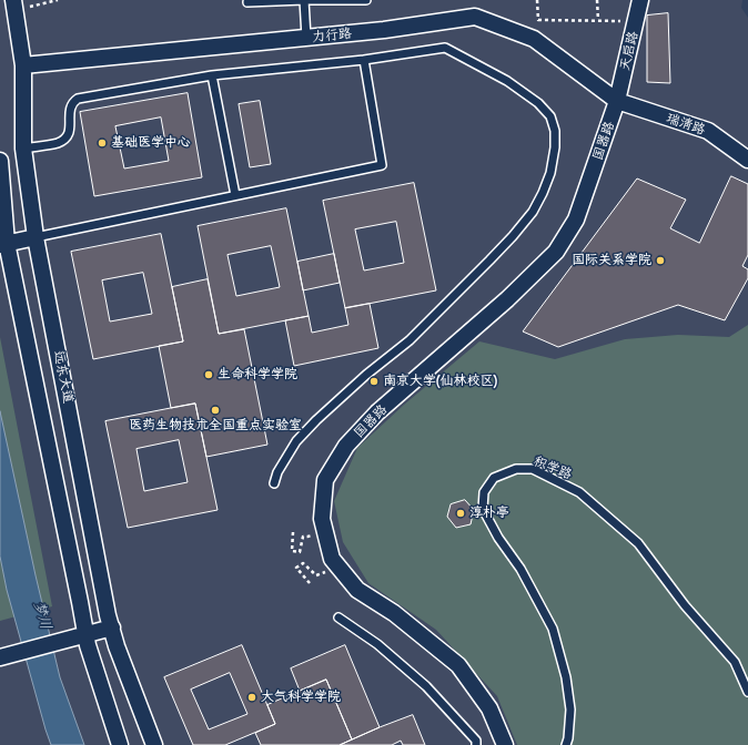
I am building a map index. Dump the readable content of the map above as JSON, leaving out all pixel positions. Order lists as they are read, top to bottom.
{
  "streets": {
    "street": [
      "力行路",
      "天启路",
      "瑞清路",
      "国器路",
      "远东大道"
    ],
    "lane": ["积学路"]
  },
  "crossings": [
    ["力行路", "天启路"],
    ["力行路", "瑞清路"],
    ["力行路", "国器路"],
    ["力行路", "远东大道"],
    ["天启路", "瑞清路"],
    ["天启路", "国器路"],
    ["瑞清路", "国器路"]
  ],
  "water": ["梦川"],
  "places": [
    "基础医学中心",
    "国际关系学院",
    "生命科学学院",
    "南京大学(仙林校区)",
    "医药生物技术全国重点实验室",
    "淳朴亭",
    "大气科学学院"
  ]
}
